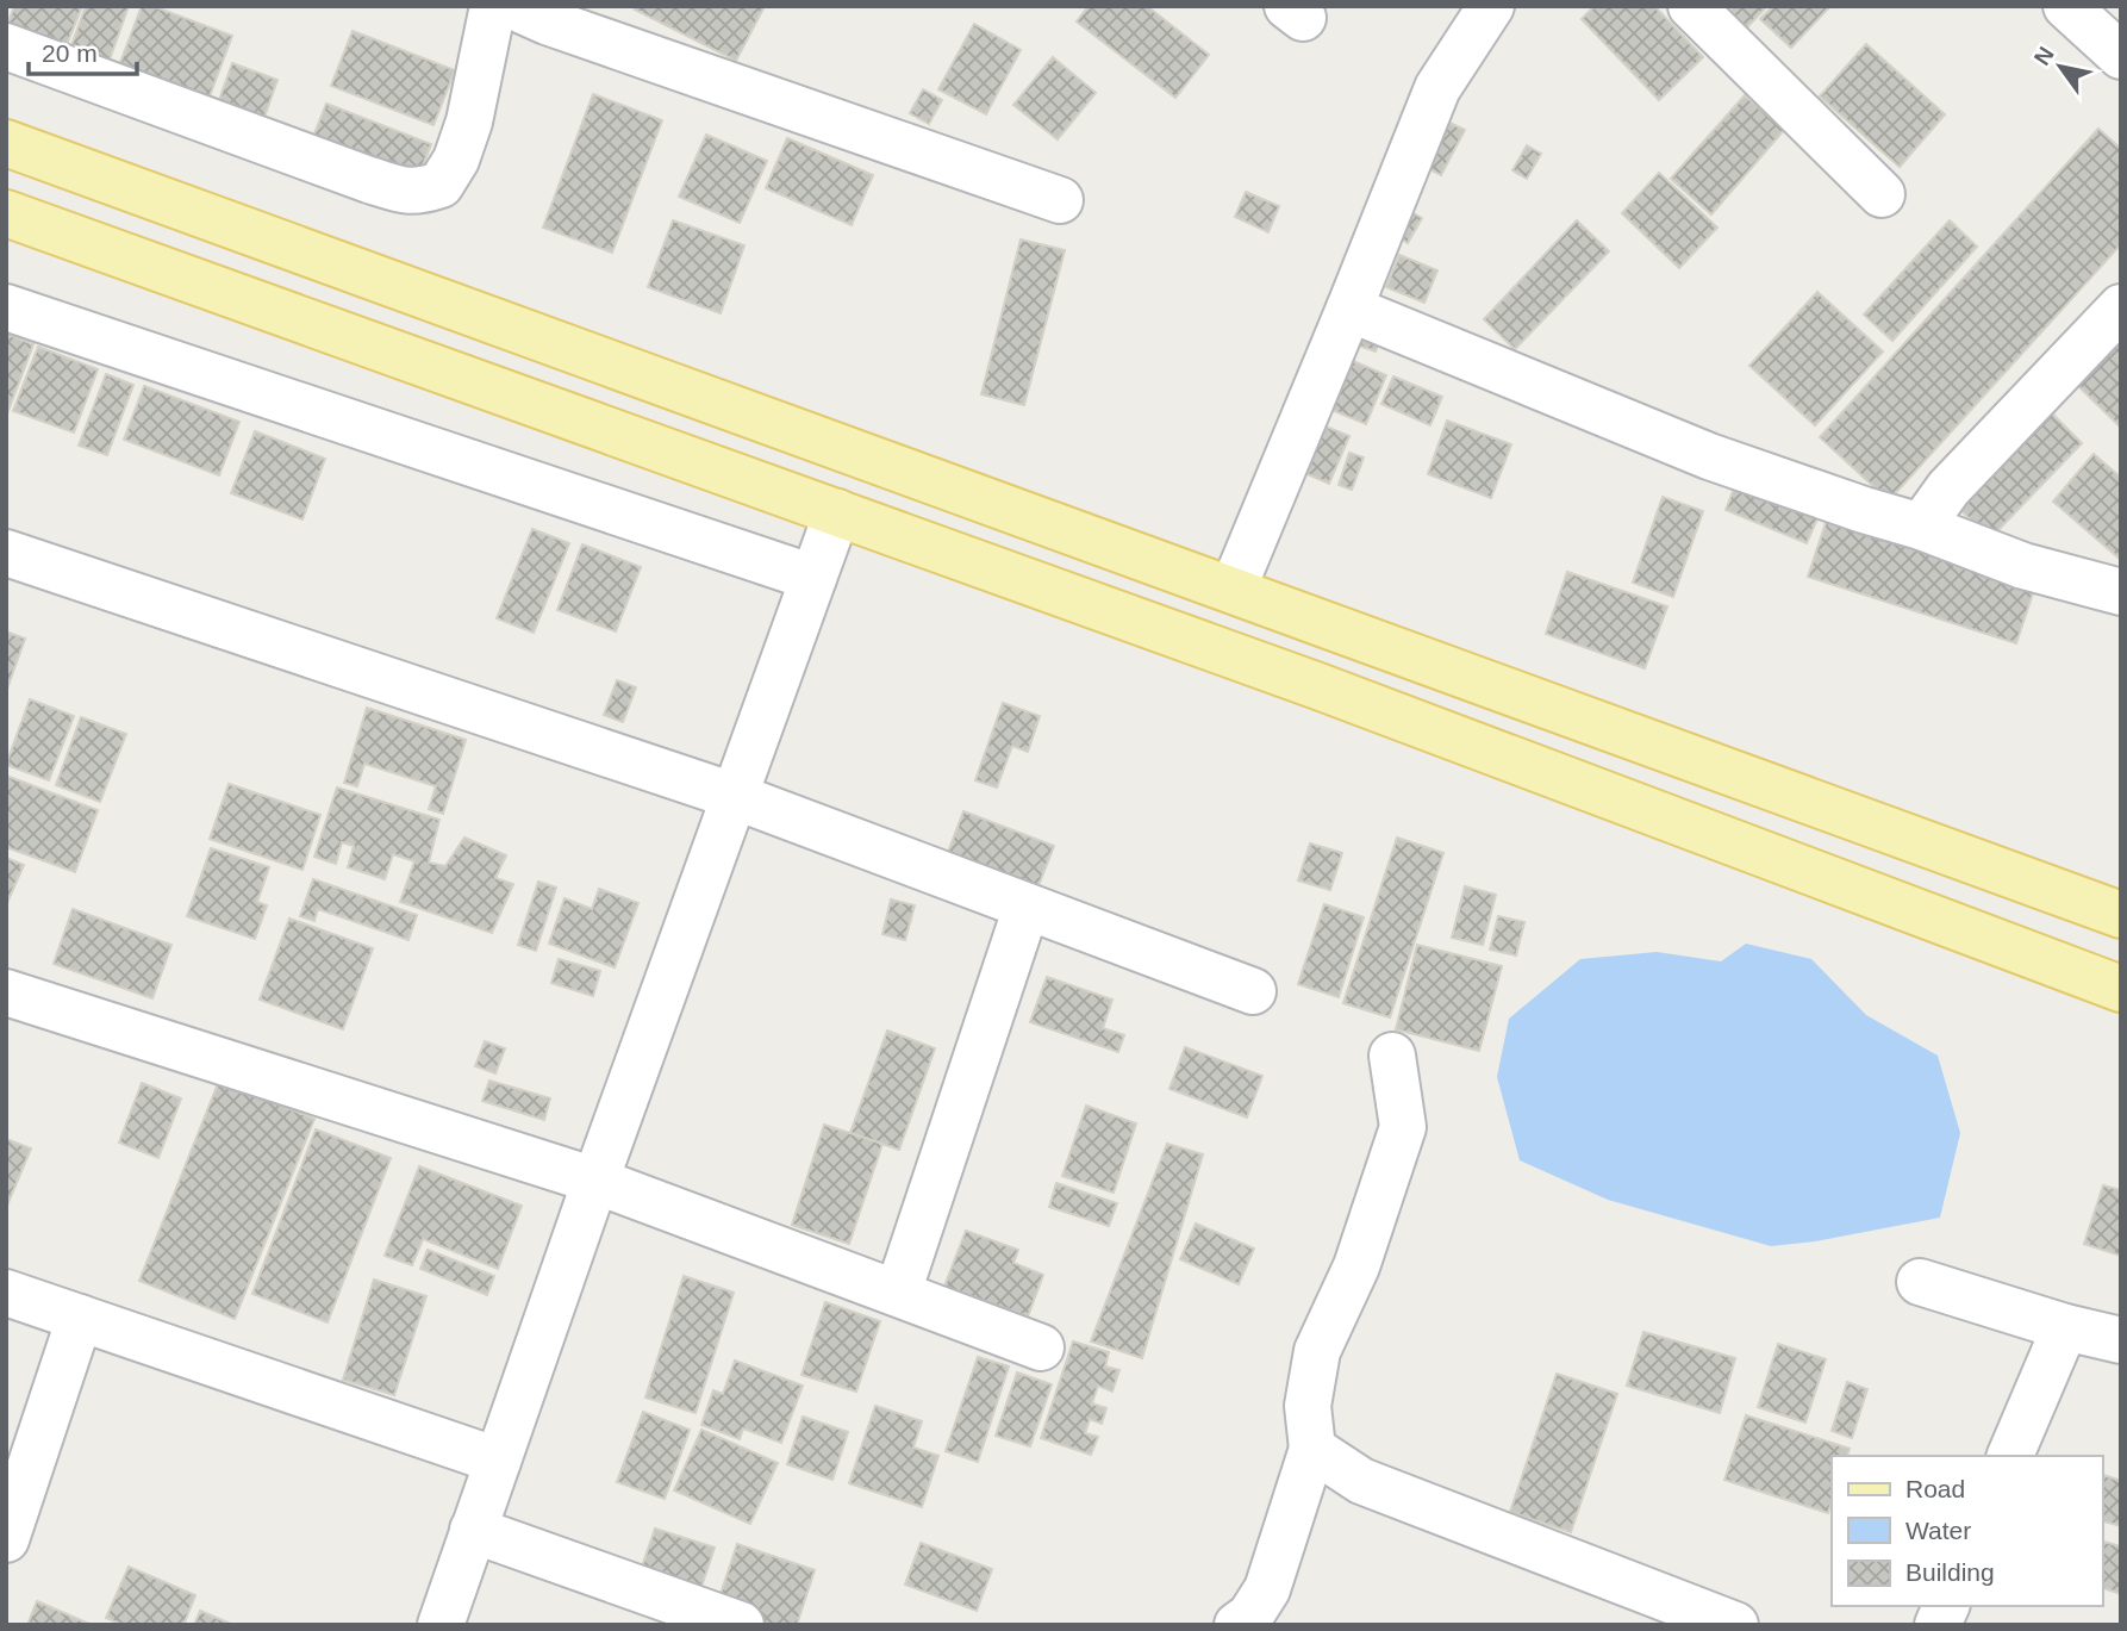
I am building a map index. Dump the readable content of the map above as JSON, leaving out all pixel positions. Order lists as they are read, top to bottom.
{
  "legend": ["Road", "Water", "Building"],
  "scale_bar": "20 m",
  "north": "top left"
}
